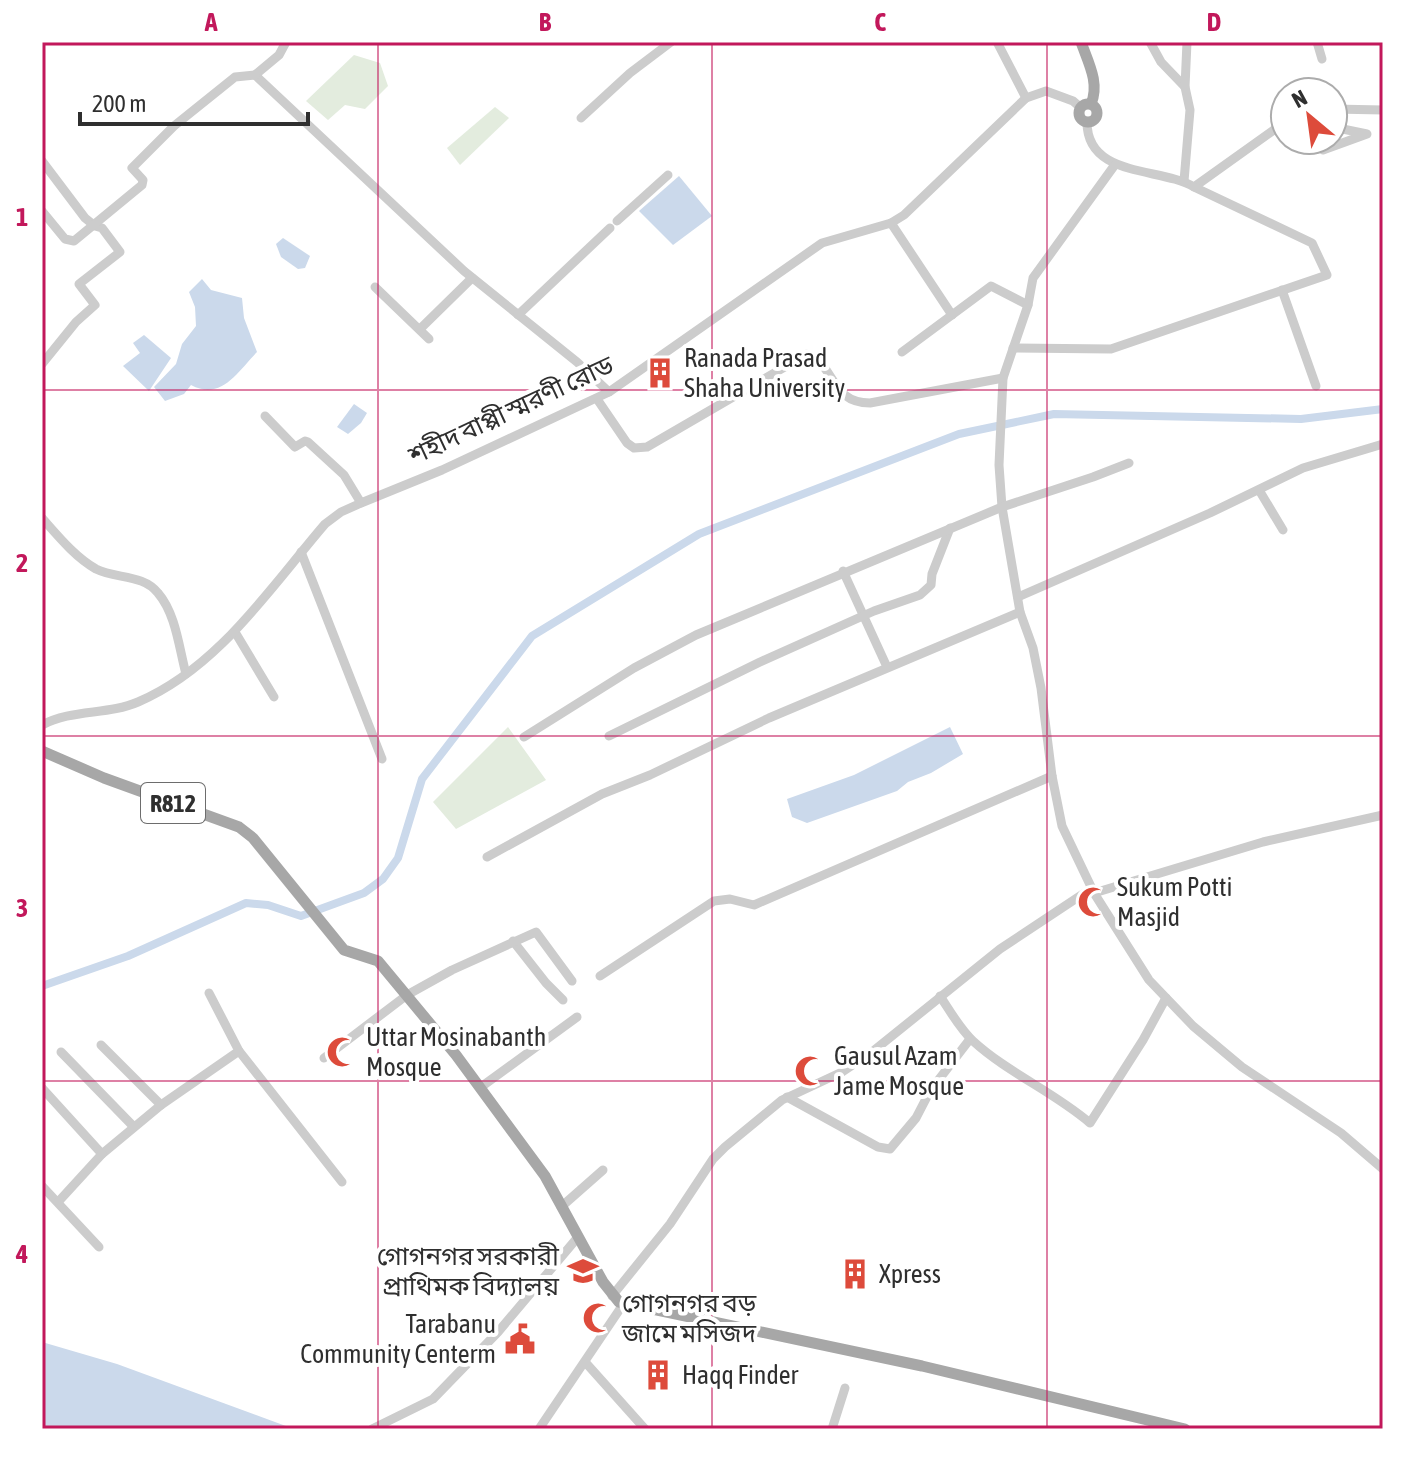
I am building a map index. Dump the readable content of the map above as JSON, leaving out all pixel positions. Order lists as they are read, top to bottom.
{
  "streets": {
    "main road": ["R812"],
    "street": ["শহীদ বাপ্পী স্মরণী রোড"]
  },
  "places": {
    "building": ["Ranada Prasad Shaha University", "Xpress", "Haqq Finder"],
    "mosque": [
      "Sukum Potti Masjid",
      "Uttar Mosinabanth Mosque",
      "Gausul Azam Jame Mosque",
      "গোগনগর বড় জামে মসিজদ"
    ],
    "school or university": ["গোগনগর সরকারী প্রাথিমক বিদ্যালয়"],
    "public building": ["Tarabanu Community Centerm"]
  },
  "scale_bar": "200 m",
  "north": "top left",
  "grid": {
    "columns": [
      "A",
      "B",
      "C",
      "D"
    ],
    "rows": [
      "1",
      "2",
      "3",
      "4"
    ]
  }
}
